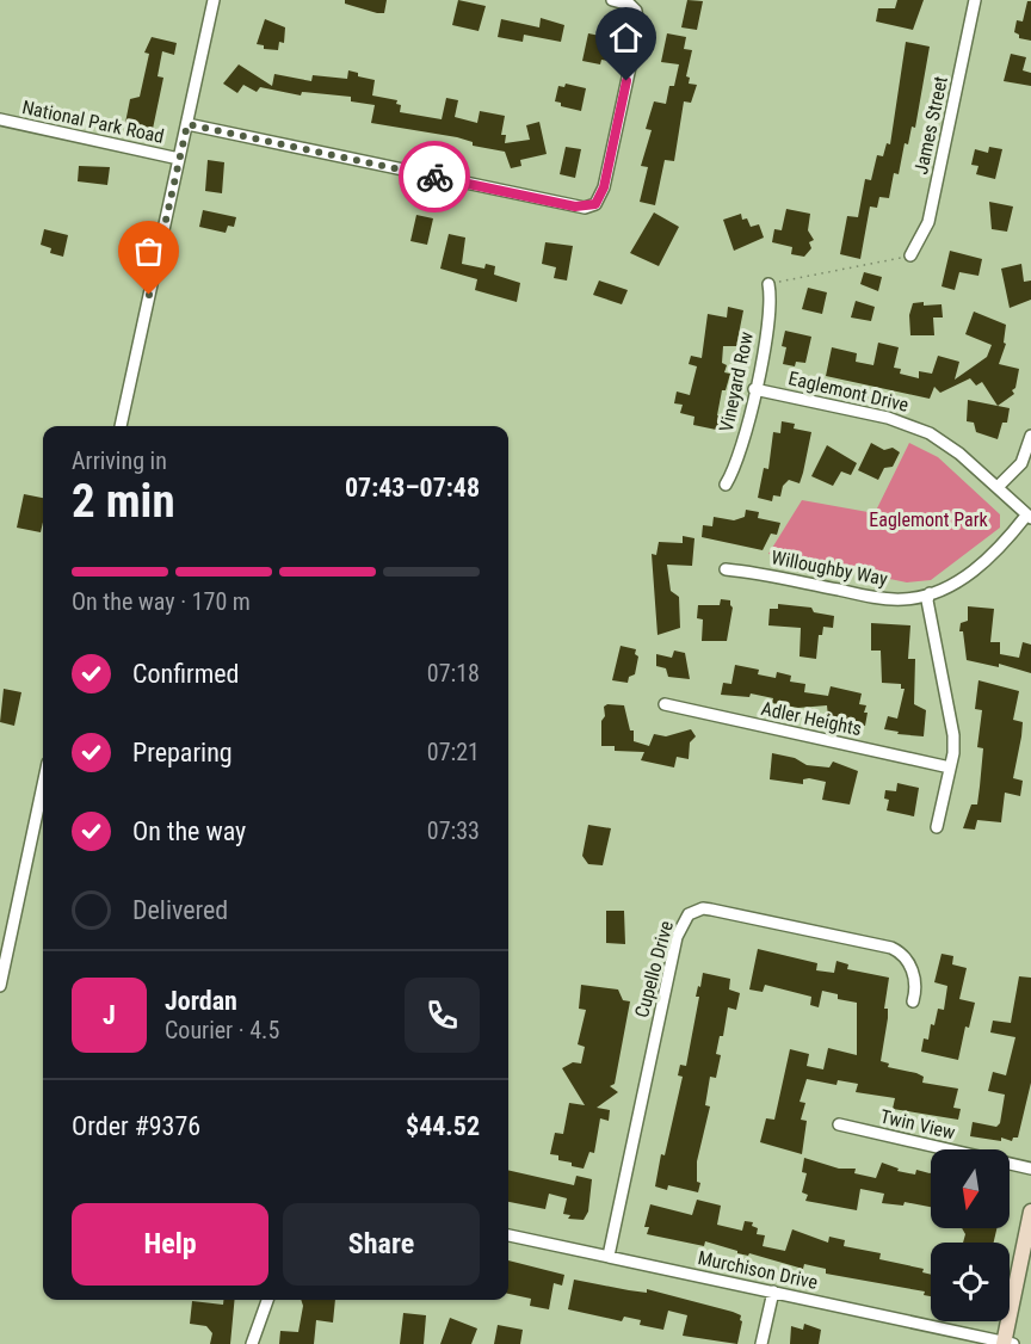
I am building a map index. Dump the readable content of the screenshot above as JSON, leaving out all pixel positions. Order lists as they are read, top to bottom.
{
  "streets": {
    "street": [
      "National Park Road",
      "James Street",
      "Vineyard Row",
      "Eaglemont Drive",
      "Willoughby Way",
      "Adler Heights",
      "Cupello Drive",
      "Twin View",
      "Murchison Drive"
    ]
  },
  "crossings": [
    ["Vineyard Row", "Eaglemont Drive"],
    ["Eaglemont Drive", "Willoughby Way"],
    ["Cupello Drive", "Murchison Drive"]
  ],
  "parks": ["Eaglemont Park"],
  "north": "bottom",
  "page": {
    "heading": ["2 min", "Arriving in", "07:43–07:48"],
    "panel": [
      "Jordan",
      "Courier · 4.5",
      "Order #9376",
      "$44.52"
    ],
    "bar": "On the way · 170 m",
    "list": [
      ["Confirmed", "07:18"],
      ["Preparing", "07:21"],
      ["On the way", "07:33"],
      "Delivered"
    ],
    "round": "J",
    "buttons": ["Help", "Share"]
  }
}
